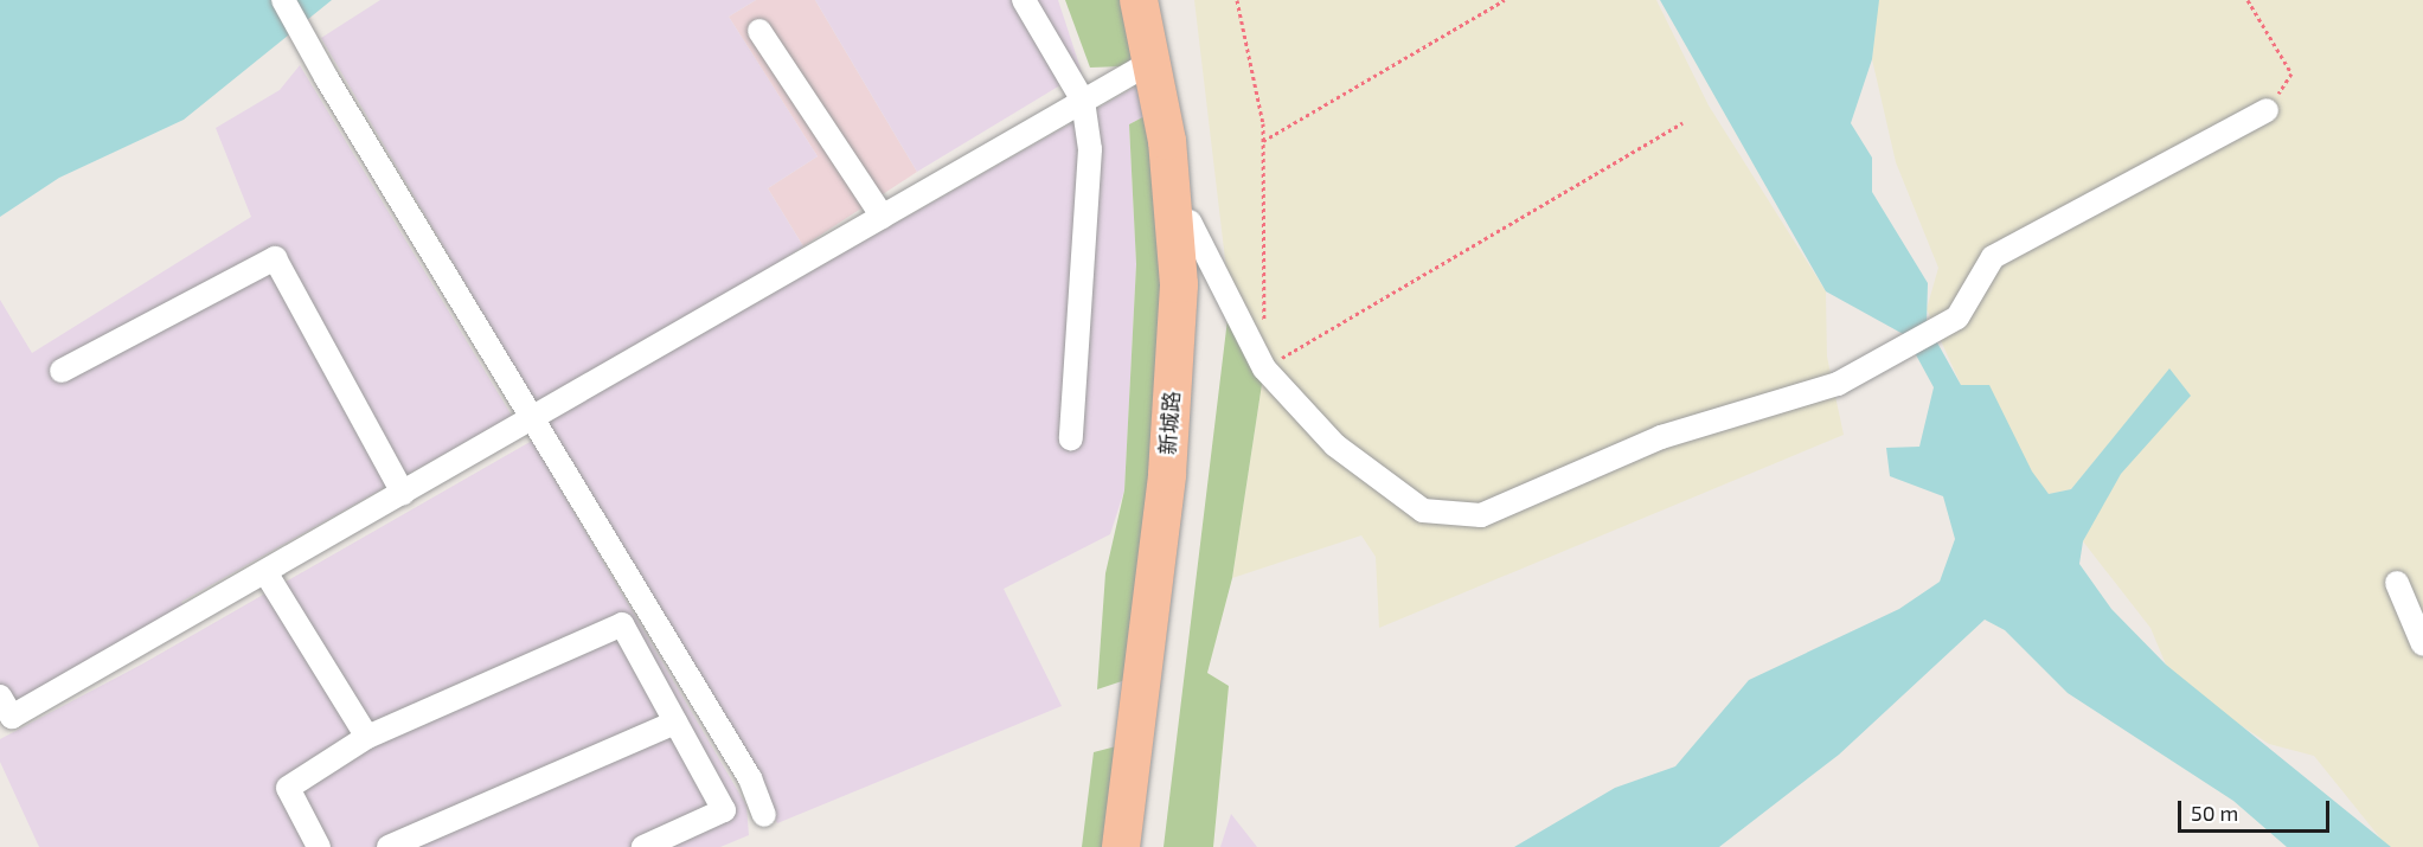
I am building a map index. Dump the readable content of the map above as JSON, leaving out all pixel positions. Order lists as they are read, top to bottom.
{
  "streets": {
    "main road": ["新城路"]
  },
  "scale_bar": "50 m"
}
